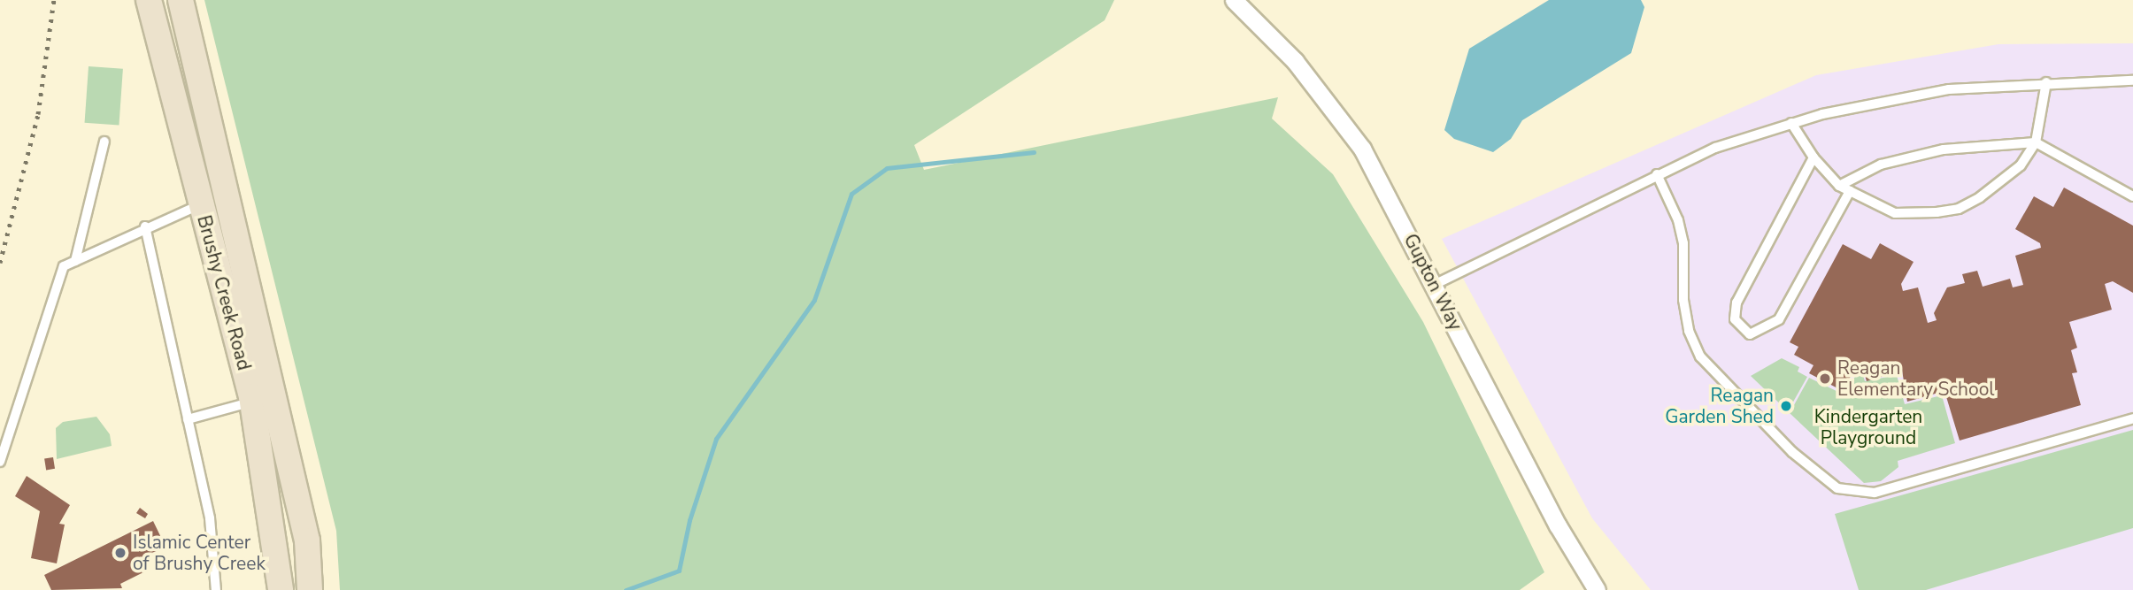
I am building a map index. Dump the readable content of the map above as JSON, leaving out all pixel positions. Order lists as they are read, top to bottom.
{
  "streets": {
    "main road": ["Brushy Creek Road"],
    "street": ["Gupton Way"]
  },
  "parks": ["Kindergarten Playground"],
  "places": ["Reagan Elementary School", "Reagan Garden Shed", "Islamic Center of Brushy Creek"]
}
